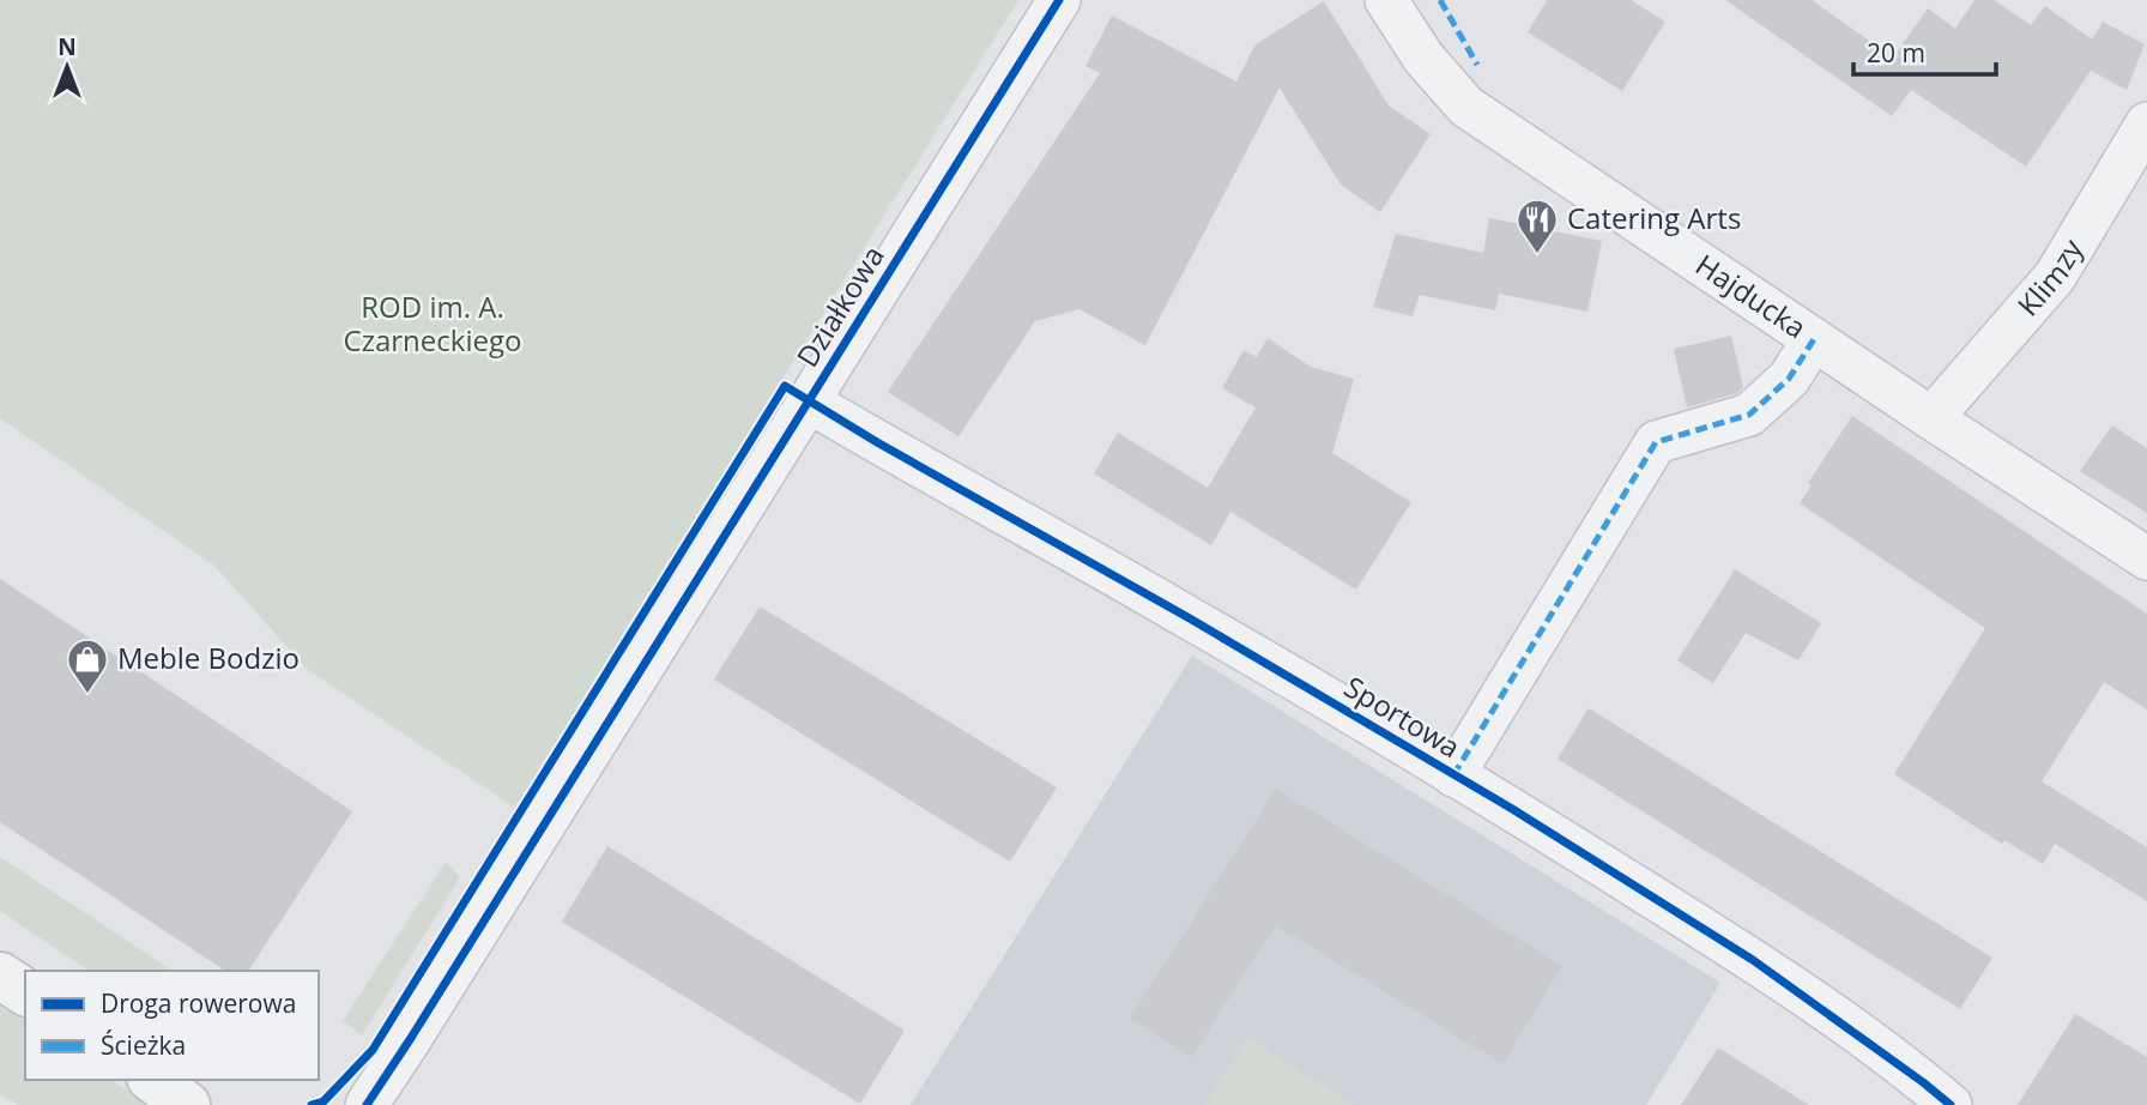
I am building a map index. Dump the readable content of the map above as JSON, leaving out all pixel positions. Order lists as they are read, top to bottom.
{
  "streets": {
    "street": [
      "Klimzy",
      "Hajducka",
      "Działkowa",
      "Sportowa"
    ]
  },
  "crossings": [
    ["Klimzy", "Hajducka"],
    ["Działkowa", "Sportowa"]
  ],
  "parks": ["ROD im. A. Czarneckiego"],
  "places": {
    "restaurant": ["Catering Arts"],
    "shop": ["Meble Bodzio"]
  },
  "legend": ["Droga rowerowa", "Ścieżka"],
  "scale_bar": "20 m",
  "north": "top"
}
